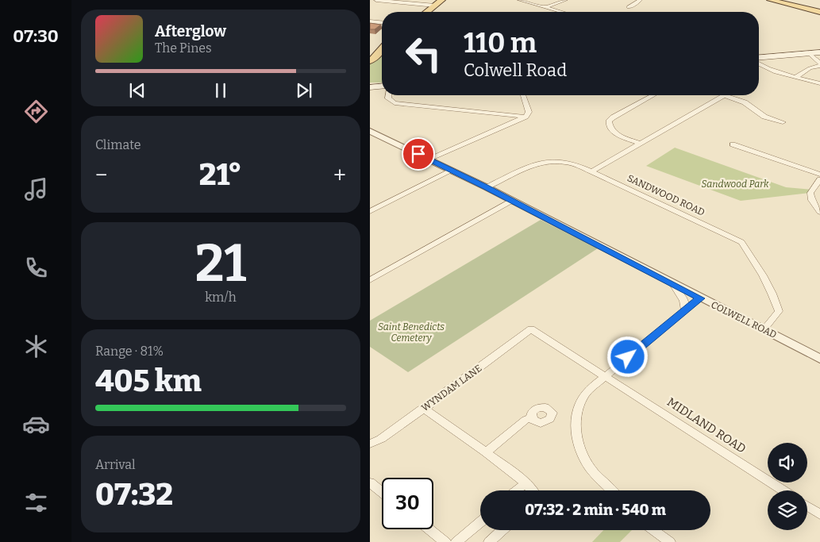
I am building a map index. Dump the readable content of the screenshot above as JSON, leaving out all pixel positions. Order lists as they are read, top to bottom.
{
  "streets": {
    "street": [
      "SANDWOOD ROAD",
      "COLWELL ROAD",
      "WYNDAM LANE",
      "MIDLAND ROAD"
    ]
  },
  "crossings": [
    ["SANDWOOD ROAD", "COLWELL ROAD"],
    ["WYNDAM LANE", "MIDLAND ROAD"]
  ],
  "parks": ["Sandwood Park", "Saint Benedicts Cemetery"],
  "page": {
    "tabs": "07:30",
    "turn": ["110 m", "Colwell Road"],
    "song": ["Afterglow", "The Pines"],
    "tile": [
      "Climate",
      ["21", "km/h"],
      ["Range · 81%", "405 km"],
      ["Arrival", "07:32"]
    ],
    "heat": ["−", "21°", "+"],
    "limit": "30",
    "trip": "07:32 · 2 min · 540 m"
  }
}
